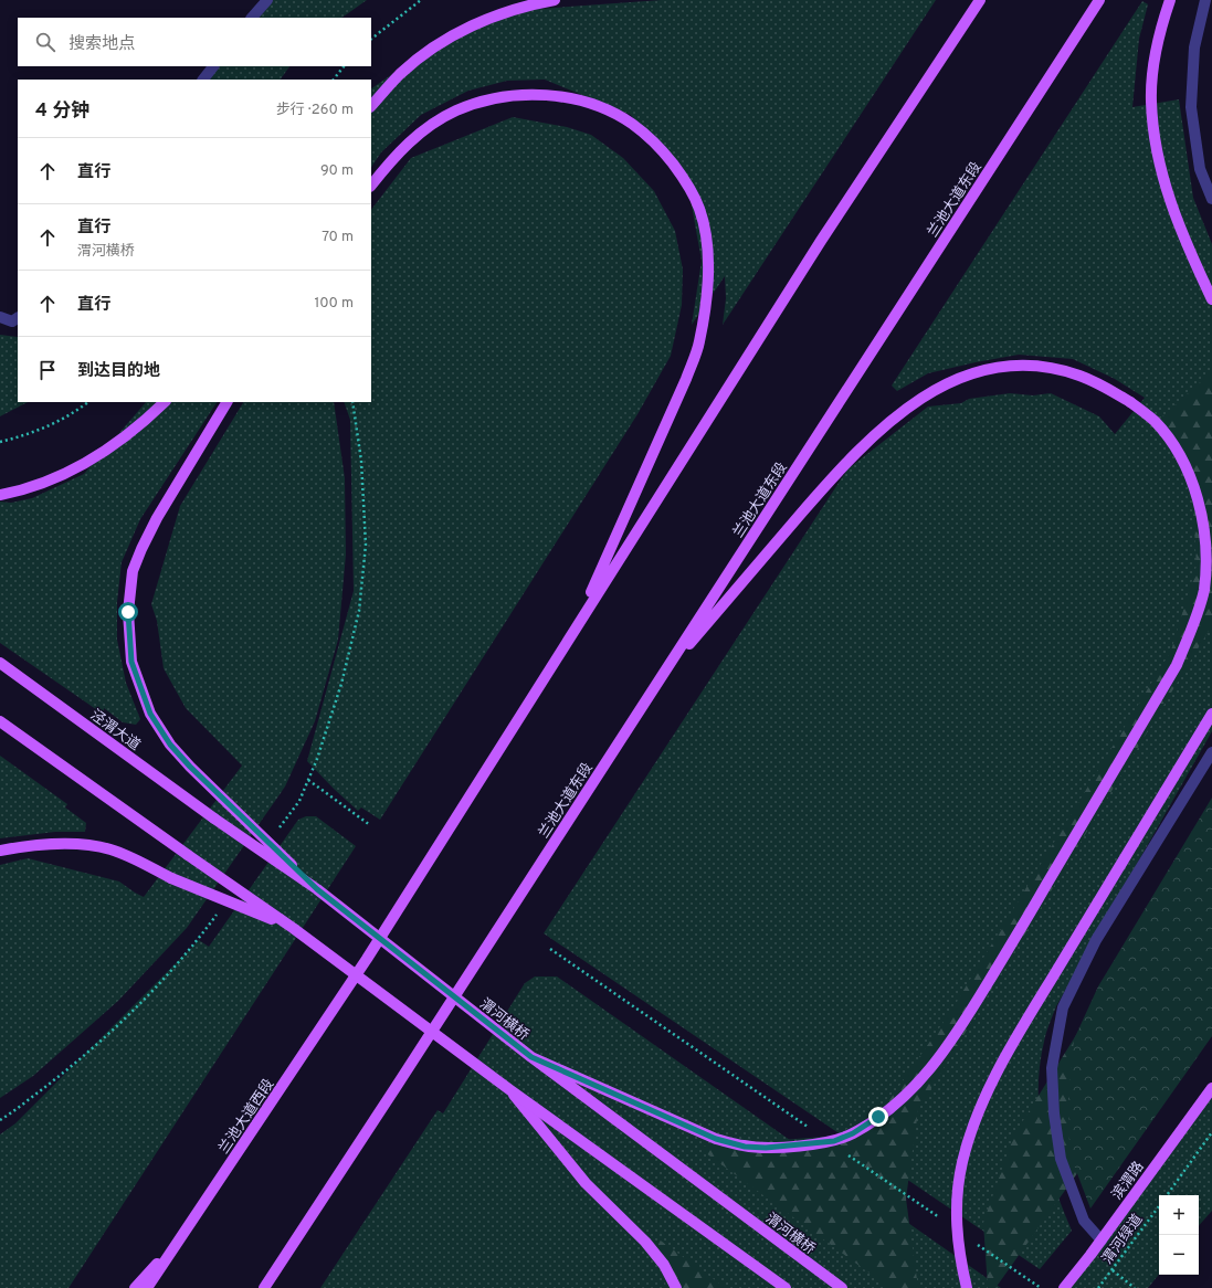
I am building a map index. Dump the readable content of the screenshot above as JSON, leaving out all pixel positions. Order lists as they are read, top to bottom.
{
  "streets": {
    "main road": [
      "兰池大道东段",
      "泾渭大道",
      "渭河横桥",
      "兰池大道西段",
      "滨渭路"
    ],
    "path": ["渭河绿道"]
  },
  "crossings": [
    ["泾渭大道", "渭河横桥"]
  ],
  "page": {
    "search": "搜索地点",
    "heading": ["4 分钟", "步行 · 260 m"],
    "list": [
      ["直行", "90 m"],
      ["直行", "渭河横桥", "70 m"],
      ["直行", "100 m"],
      "到达目的地"
    ],
    "map_buttons": ["+", "−"]
  }
}
